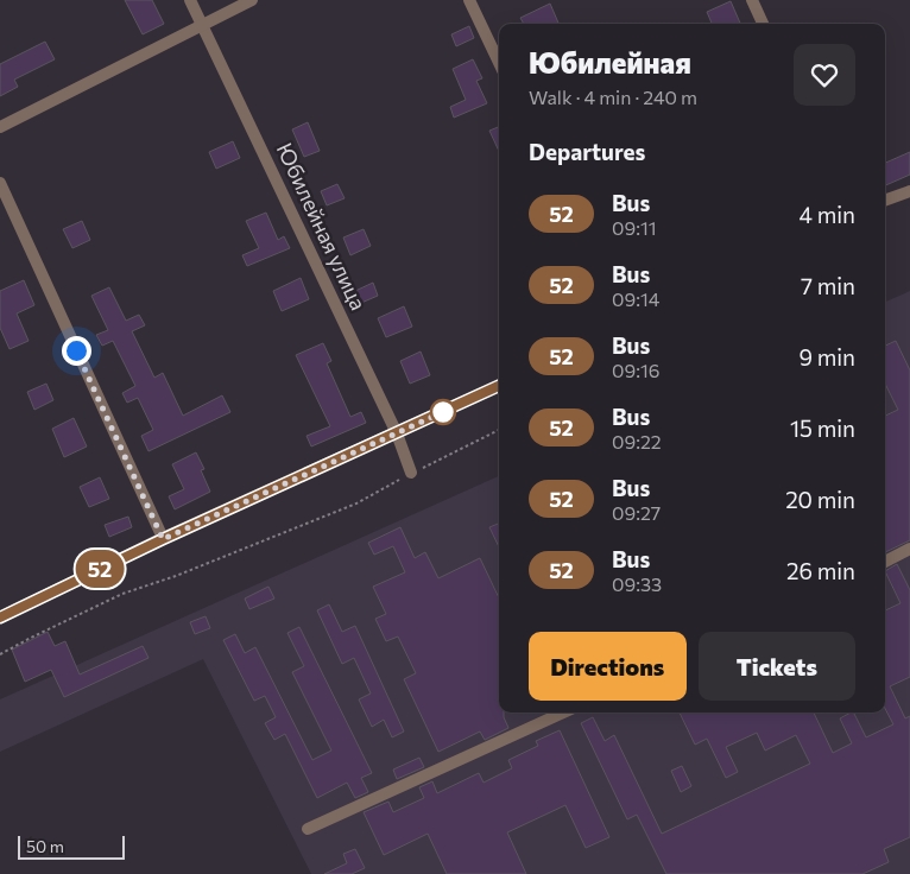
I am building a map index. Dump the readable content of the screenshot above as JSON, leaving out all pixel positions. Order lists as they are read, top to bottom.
{
  "streets": {
    "street": ["Юбилейная улица"]
  },
  "lines": ["bus line 52"],
  "scale_bar": "50 m",
  "page": {
    "on_map": "52",
    "heading": [
      ["Юбилейная", "Walk · 4 min · 240 m"],
      "Departures"
    ],
    "list": [
      {
        "mark": "52",
        "name": "Bus",
        "note": "09:11",
        "value": "4 min"
      },
      {
        "mark": "52",
        "name": "Bus",
        "note": "09:14",
        "value": "7 min"
      },
      {
        "mark": "52",
        "name": "Bus",
        "note": "09:16",
        "value": "9 min"
      },
      {
        "mark": "52",
        "name": "Bus",
        "note": "09:22",
        "value": "15 min"
      },
      {
        "mark": "52",
        "name": "Bus",
        "note": "09:27",
        "value": "20 min"
      },
      {
        "mark": "52",
        "name": "Bus",
        "note": "09:33",
        "value": "26 min"
      }
    ],
    "buttons": ["Directions", "Tickets"],
    "scale": "50 m"
  }
}
